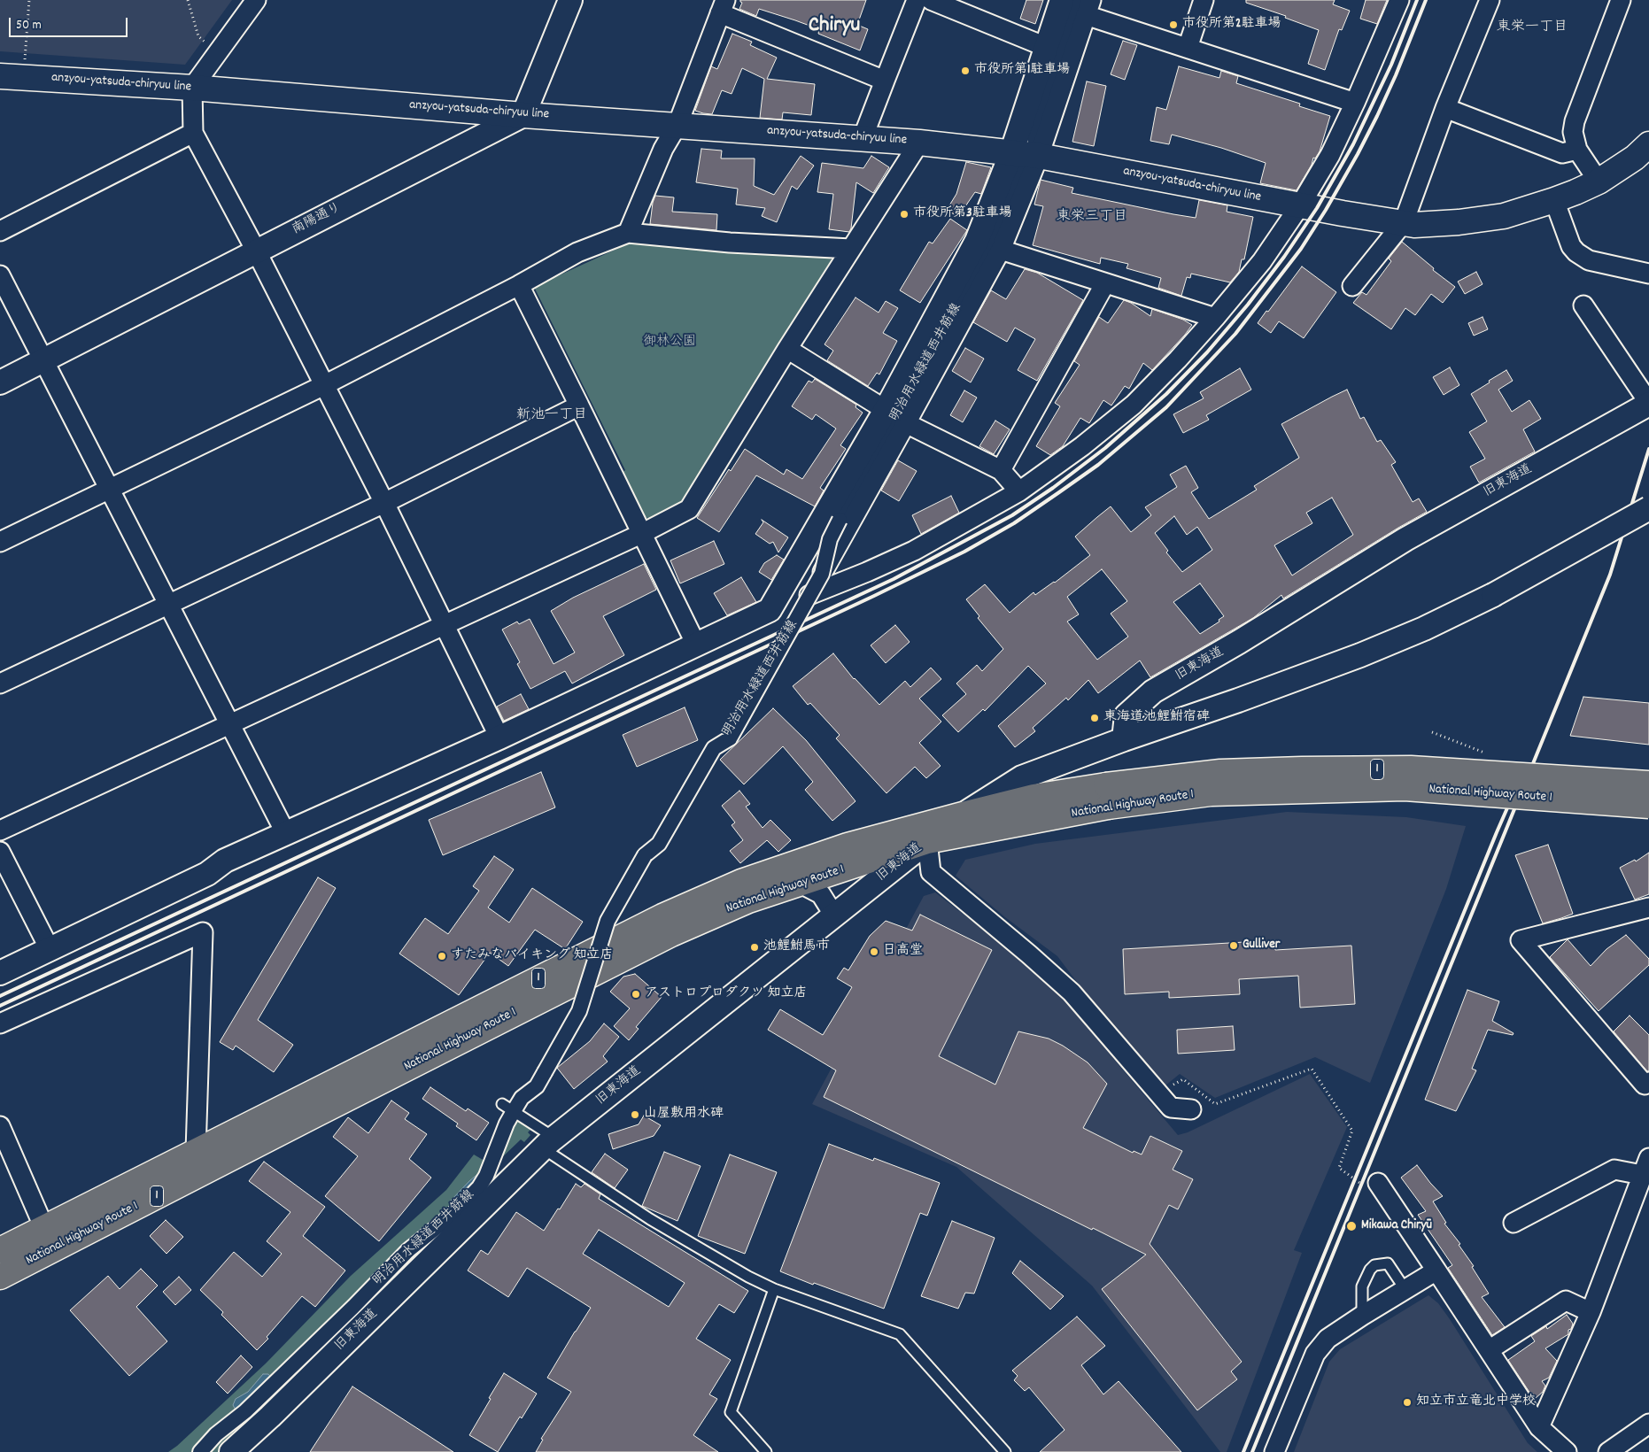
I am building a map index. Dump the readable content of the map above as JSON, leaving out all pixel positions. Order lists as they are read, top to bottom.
{
  "streets": {
    "highway": ["1", "National Highway Route 1"],
    "main road": ["anzyou-yatsuda-chiryuu line"],
    "street": ["南陽通り", "明治用水緑道西井筋線", "旧東海道"]
  },
  "crossings": [
    ["anzyou-yatsuda-chiryuu line", "南陽通り"],
    ["anzyou-yatsuda-chiryuu line", "明治用水緑道西井筋線"],
    ["旧東海道", "National Highway Route 1"]
  ],
  "districts": [
    "Chiryu",
    "東栄一丁目",
    "東栄三丁目",
    "新池一丁目"
  ],
  "parks": ["御林公園"],
  "places": [
    "市役所第2駐車場",
    "市役所第1駐車場",
    "市役所第3駐車場",
    "東海道池鯉鮒宿碑",
    "Gulliver",
    "池鯉鮒馬市",
    "日高堂",
    "すたみなバイキング 知立店",
    "アストロプロダクツ 知立店",
    "山屋敷用水碑",
    "Mikawa Chiryū",
    "知立市立竜北中学校"
  ],
  "scale_bar": "50 m"
}
